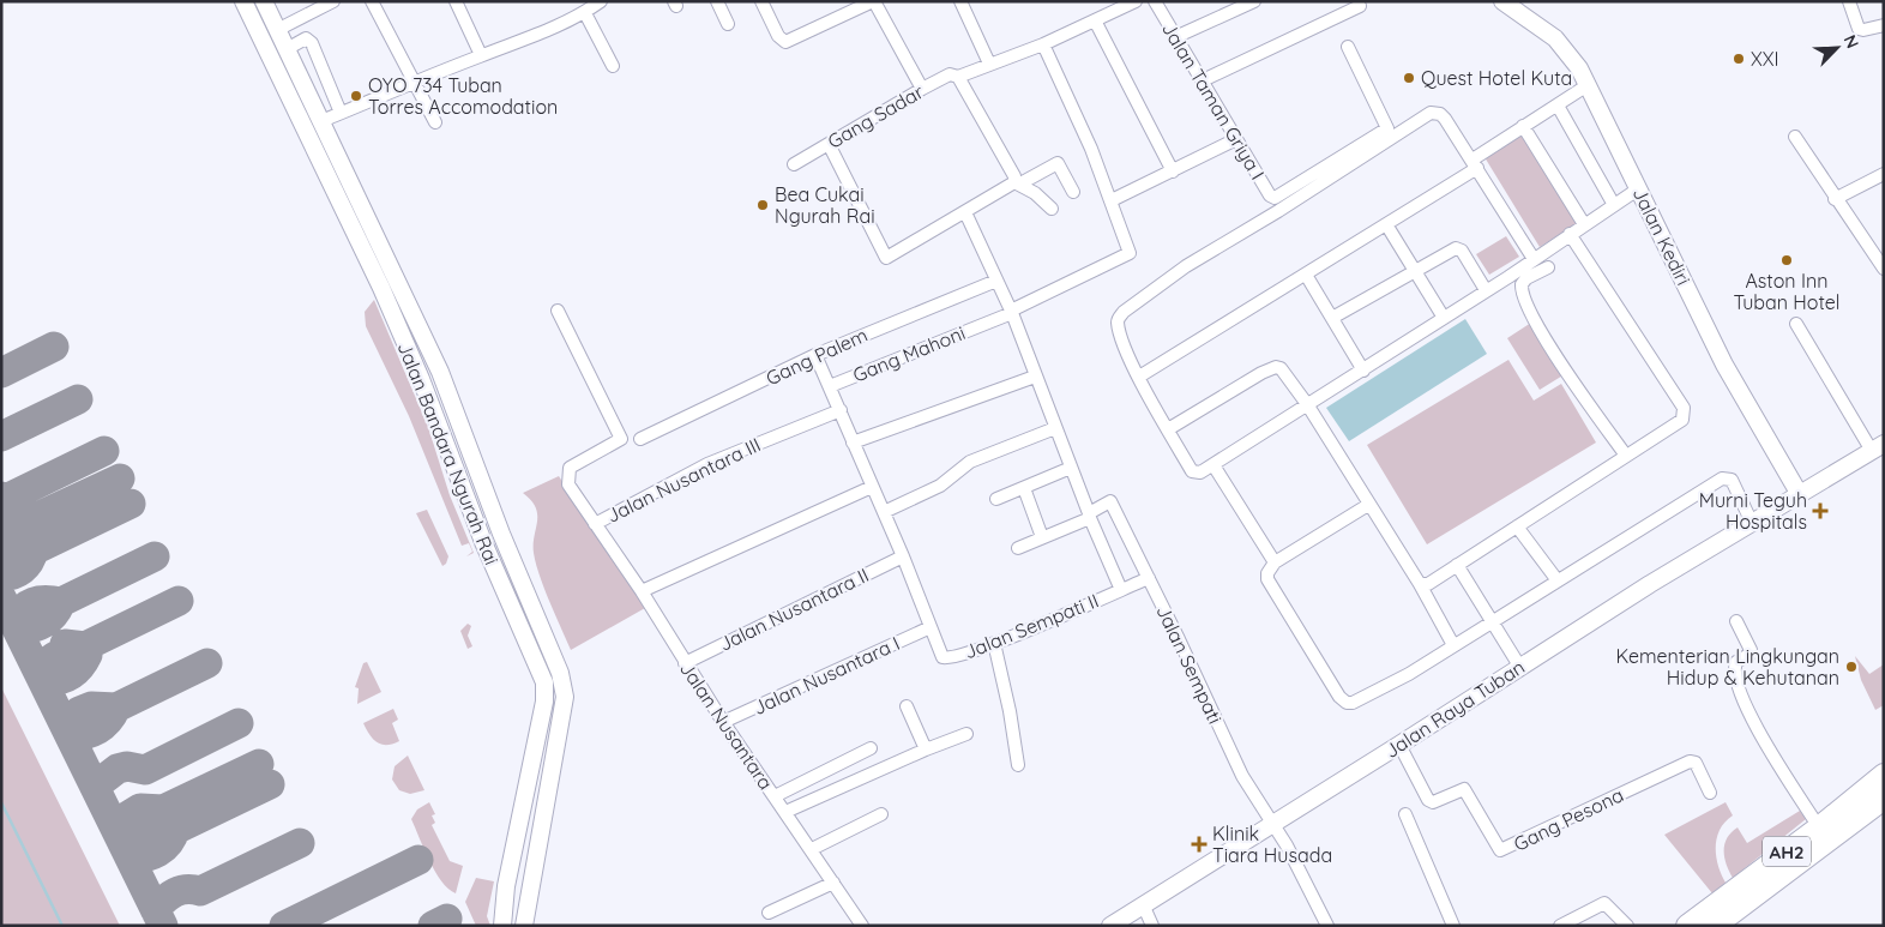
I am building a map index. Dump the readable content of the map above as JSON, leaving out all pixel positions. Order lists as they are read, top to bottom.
{
  "streets": {
    "highway": ["AH2"],
    "street": [
      "Jalan Taman Griya I",
      "Gang Sadar",
      "Jalan Kediri",
      "Gang Mahoni",
      "Gang Palem",
      "Jalan Bandara Ngurah Rai",
      "Jalan Nusantara III",
      "Jalan Nusantara II",
      "Jalan Sempati II",
      "Jalan Sempati",
      "Jalan Nusantara I",
      "Jalan Raya Tuban",
      "Jalan Nusantara",
      "Gang Pesona"
    ]
  },
  "crossings": [
    ["Jalan Kediri", "Jalan Raya Tuban"],
    ["Gang Mahoni", "Jalan Nusantara III"],
    ["Gang Mahoni", "Jalan Nusantara II"],
    ["Gang Mahoni", "Jalan Sempati II"],
    ["Gang Mahoni", "Jalan Nusantara I"],
    ["Jalan Nusantara III", "Jalan Nusantara"],
    ["Jalan Nusantara II", "Jalan Nusantara"],
    ["Jalan Sempati II", "Jalan Sempati"],
    ["Jalan Sempati II", "Jalan Nusantara I"],
    ["Jalan Sempati", "Jalan Raya Tuban"],
    ["Jalan Nusantara I", "Jalan Nusantara"],
    ["Jalan Raya Tuban", "Gang Pesona"]
  ],
  "places": {
    "other": [
      "XXI",
      "Quest Hotel Kuta",
      "OYO 734 Tuban Torres Accomodation",
      "Bea Cukai Ngurah Rai",
      "Aston Inn Tuban Hotel",
      "Kementerian Lingkungan Hidup & Kehutanan"
    ],
    "health": ["Murni Teguh Hospitals", "Klinik Tiara Husada"]
  },
  "north": "top right"
}
